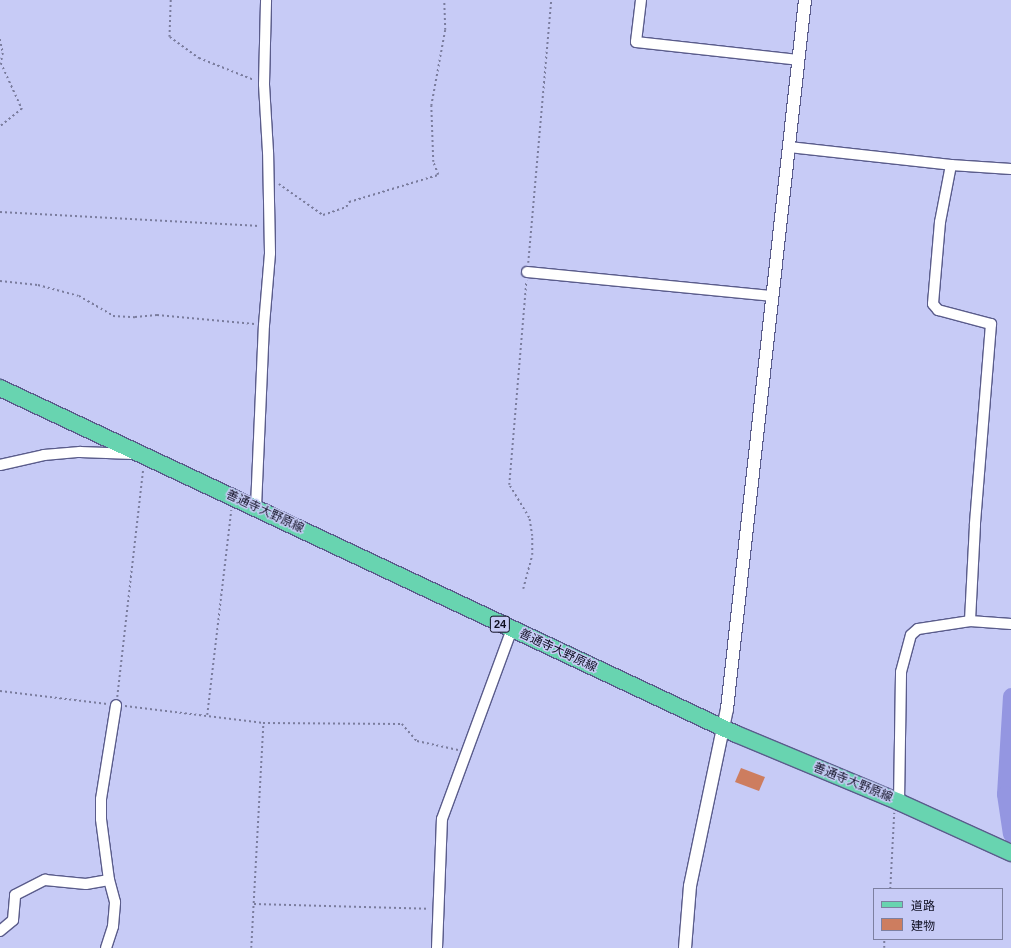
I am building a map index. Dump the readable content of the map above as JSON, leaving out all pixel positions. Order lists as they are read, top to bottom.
{
  "streets": {
    "main road": ["善通寺大野原線", "24"]
  },
  "legend": ["道路", "建物"]
}
